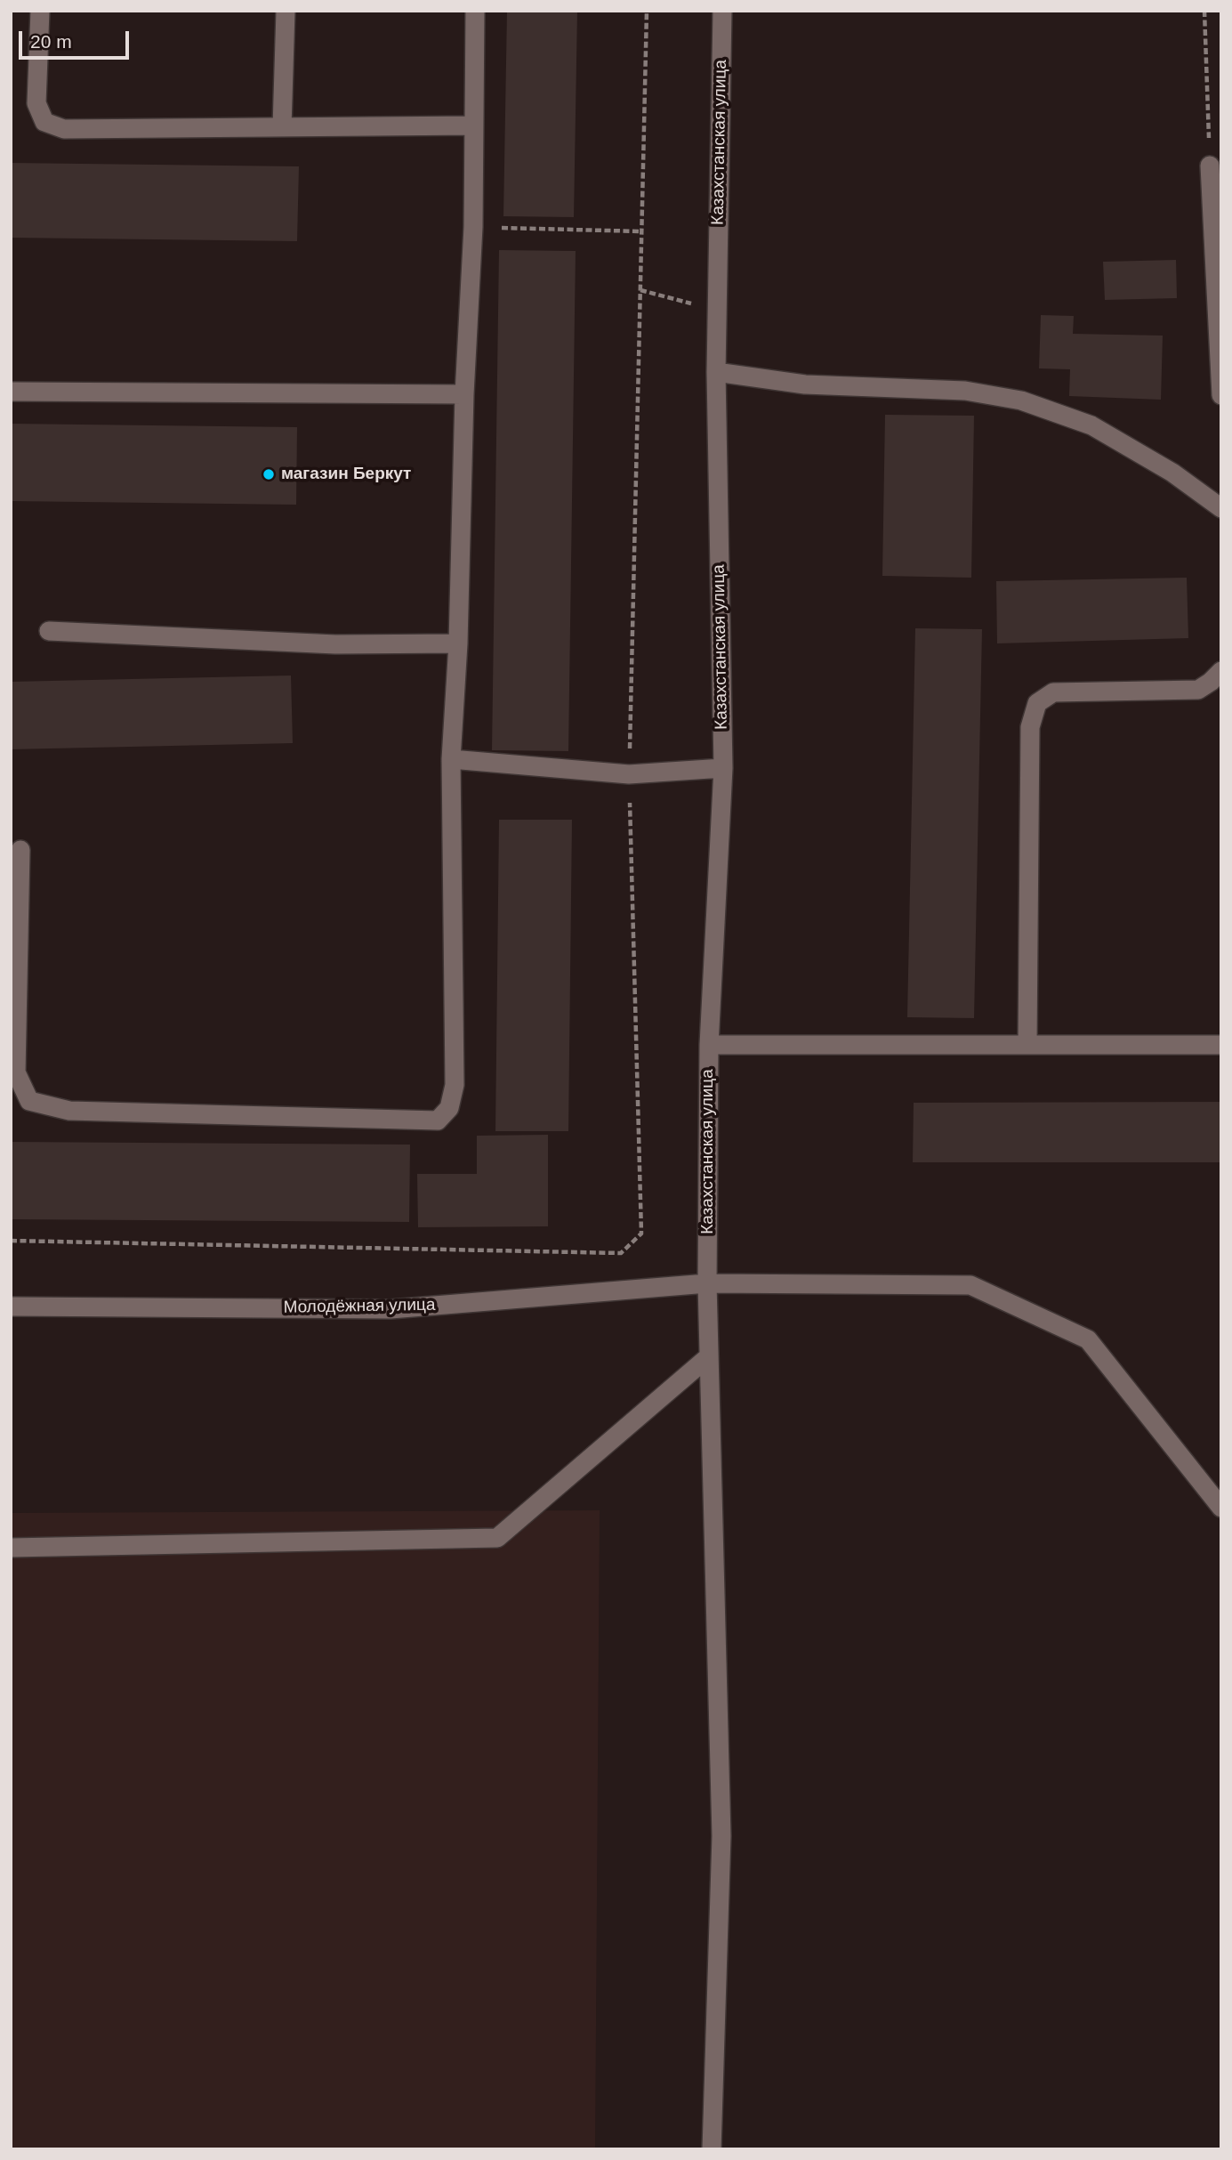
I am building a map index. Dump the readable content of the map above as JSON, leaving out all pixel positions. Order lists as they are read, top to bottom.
{
  "streets": {
    "street": ["Казахстанская улица", "Молодёжная улица"]
  },
  "crossings": [
    ["Казахстанская улица", "Молодёжная улица"]
  ],
  "places": ["магазин Беркут"],
  "scale_bar": "20 m"
}
